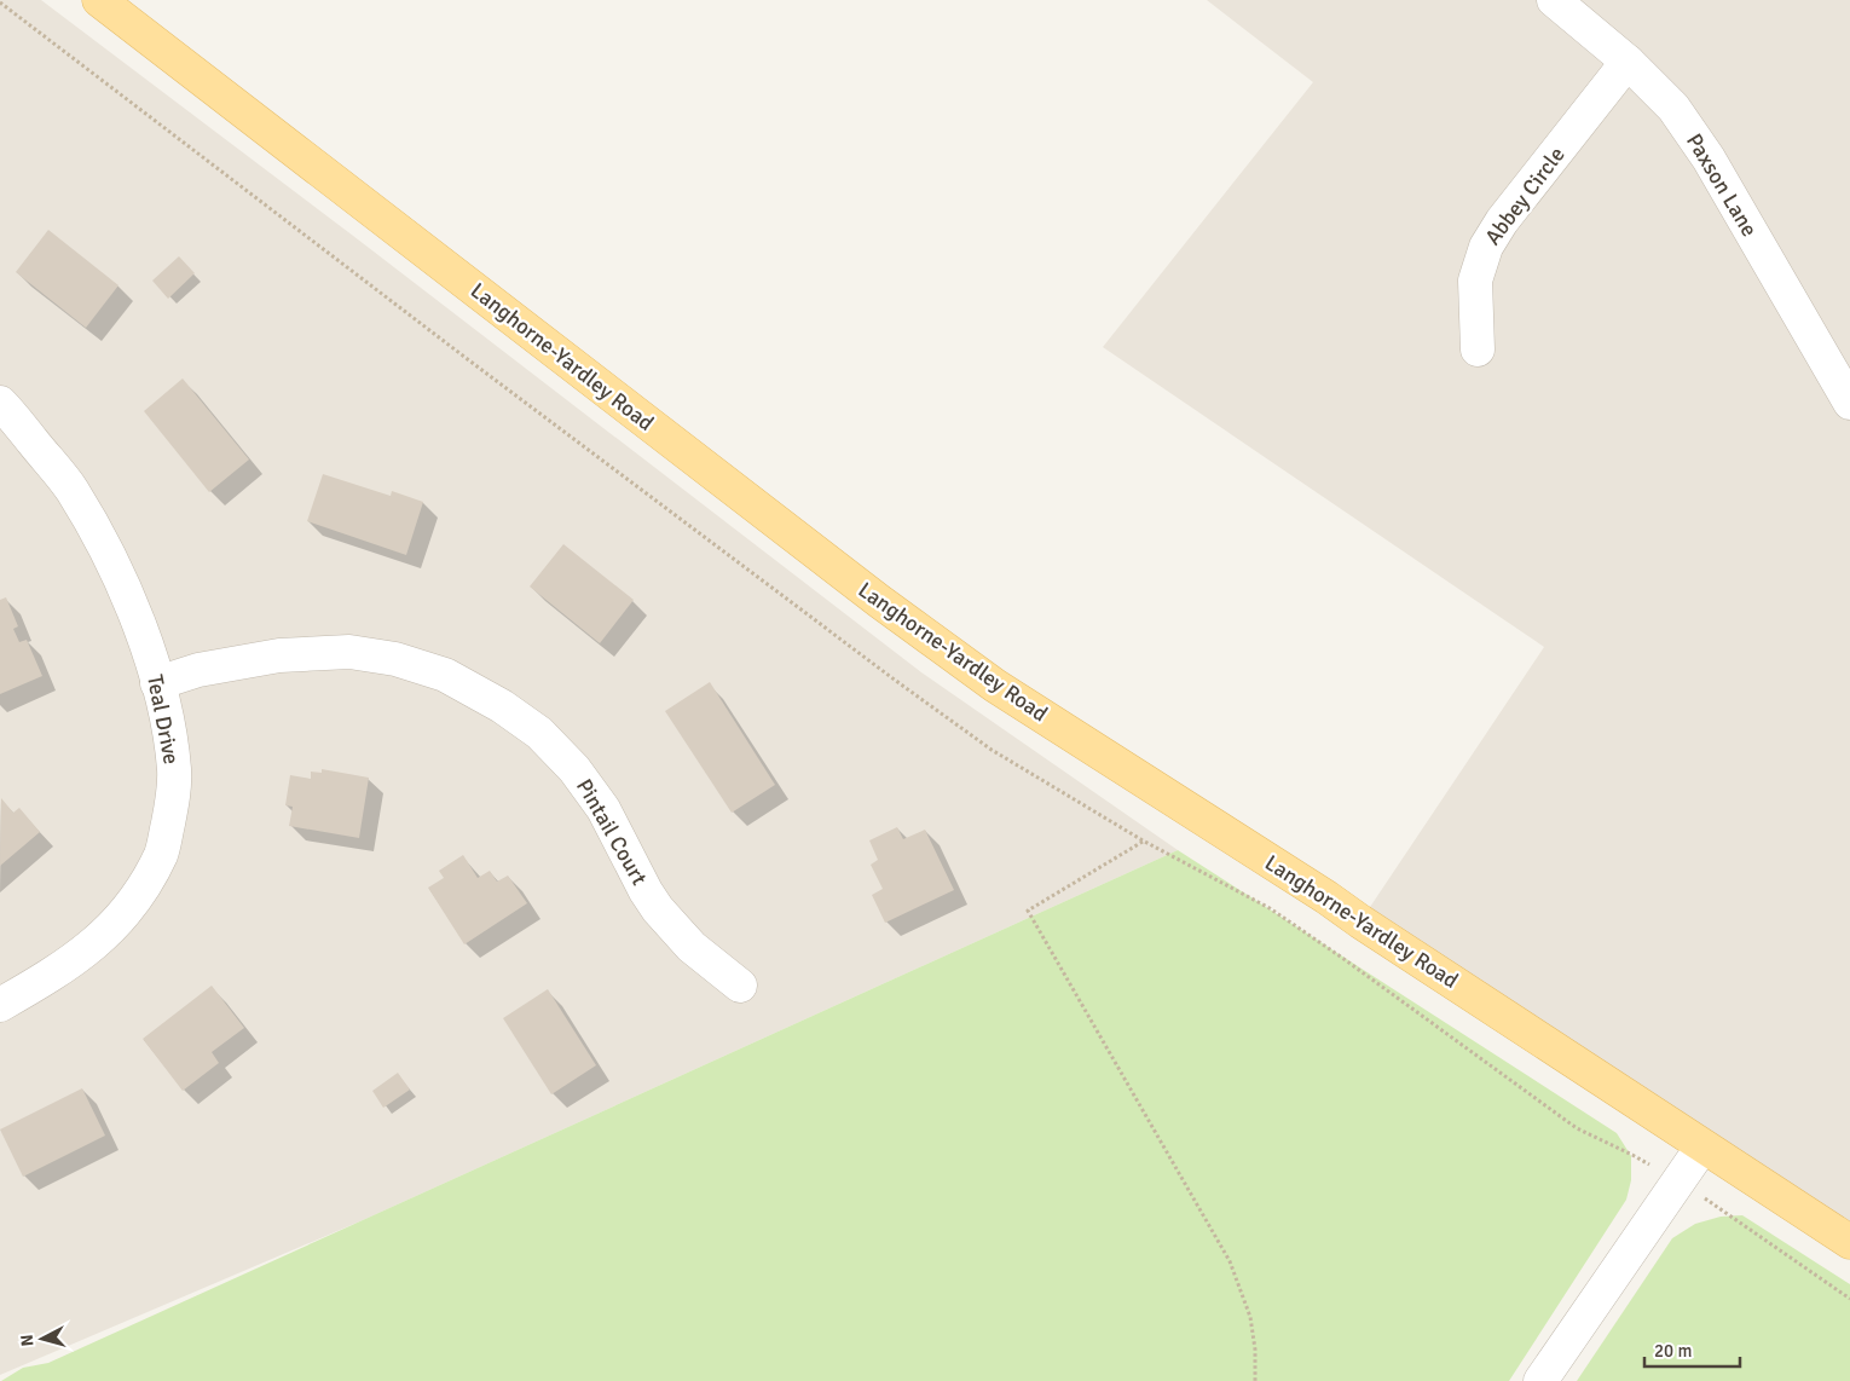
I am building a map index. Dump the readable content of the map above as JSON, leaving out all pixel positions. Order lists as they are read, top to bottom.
{
  "streets": {
    "main road": ["Langhorne-Yardley Road"],
    "street": [
      "Paxson Lane",
      "Abbey Circle",
      "Teal Drive",
      "Pintail Court"
    ]
  },
  "crossings": [
    ["Paxson Lane", "Abbey Circle"],
    ["Teal Drive", "Pintail Court"]
  ],
  "scale_bar": "20 m",
  "north": "left"
}
